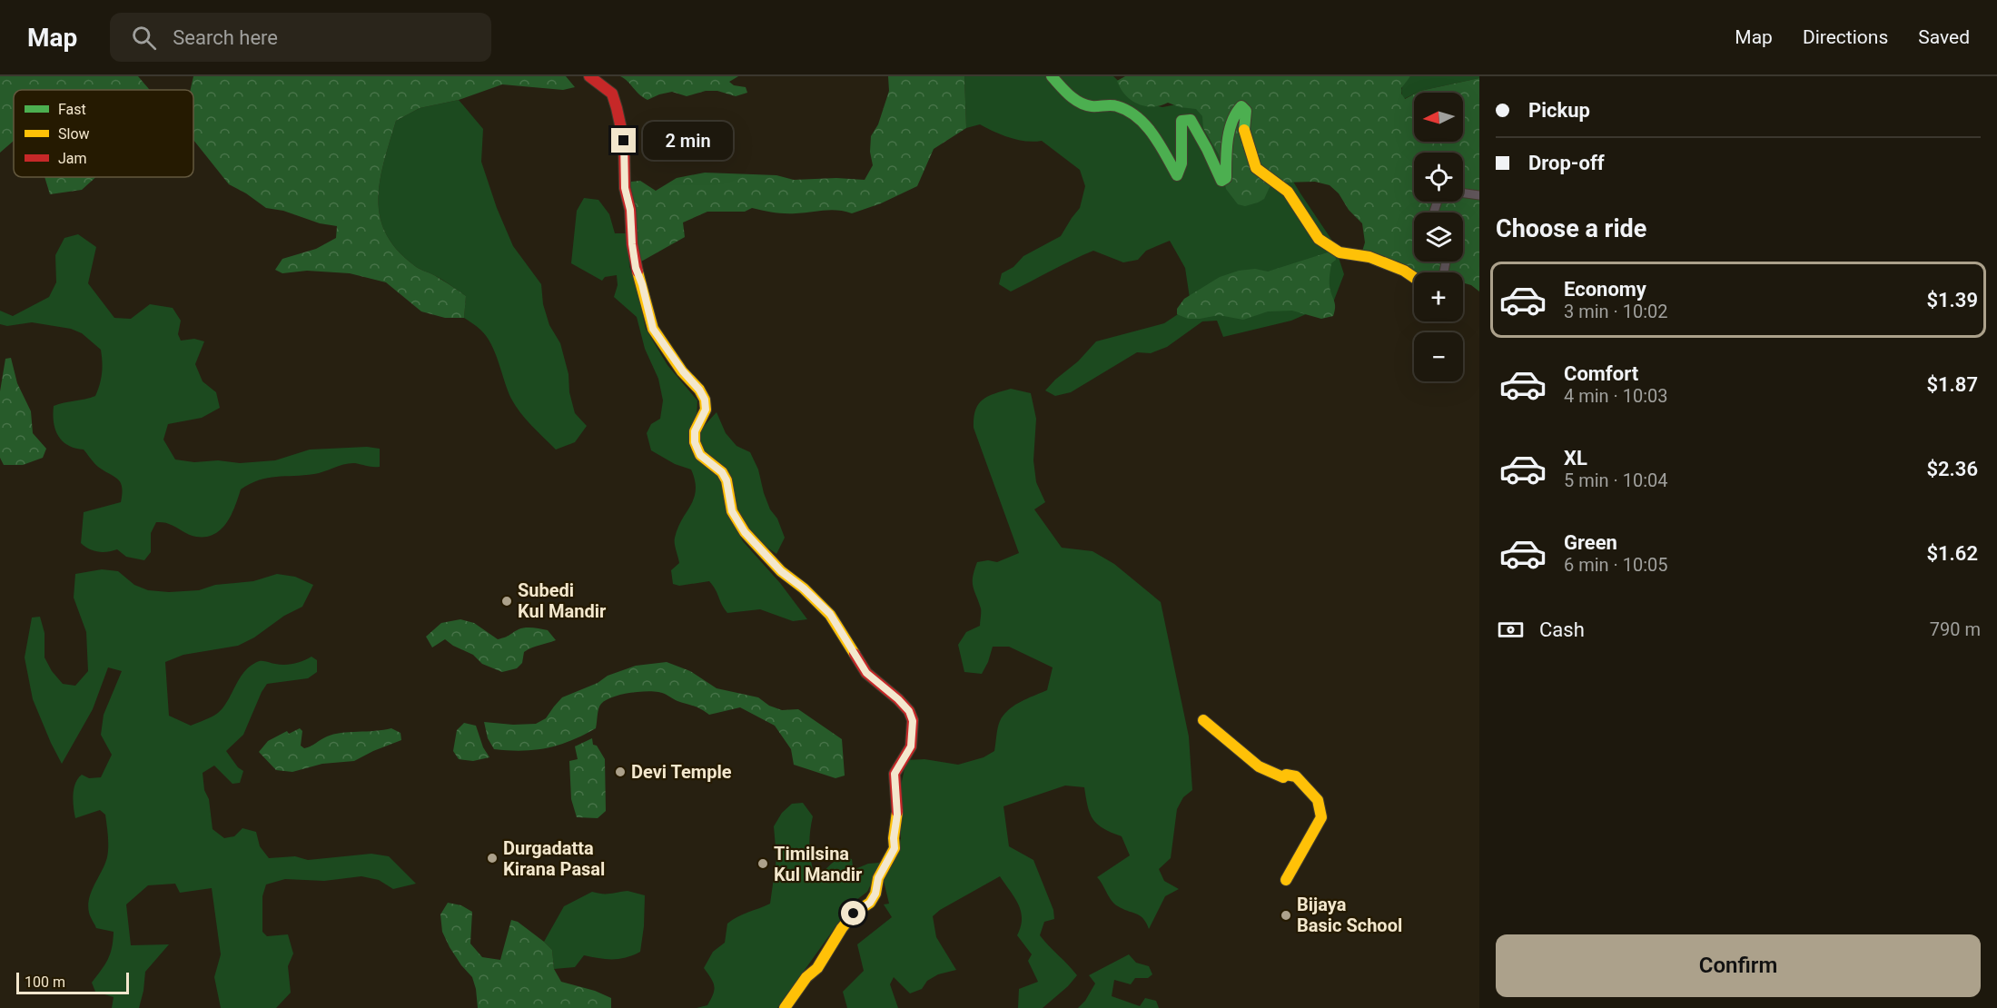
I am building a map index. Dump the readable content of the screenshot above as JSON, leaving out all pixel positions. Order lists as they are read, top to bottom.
{
  "places": [
    "Subedi Kul Mandir",
    "Devi Temple",
    "Durgadatta Kirana Pasal",
    "Timilsina Kul Mandir",
    "Bijaya Basic School"
  ],
  "legend": ["Fast", "Slow", "Jam"],
  "scale_bar": "100 m",
  "north": "left",
  "page": {
    "header": "Map",
    "search": "Search here",
    "nav": ["Map", "Directions", "Saved"],
    "banner": ["Pickup", "Drop-off"],
    "map_buttons": ["+", "−"],
    "bubble": "2 min",
    "heading": "Choose a ride",
    "list": [
      {
        "name": "Economy",
        "note": "3 min · 10:02",
        "value": "$1.39"
      },
      {
        "name": "Comfort",
        "note": "4 min · 10:03",
        "value": "$1.87"
      },
      {
        "name": "XL",
        "note": "5 min · 10:04",
        "value": "$2.36"
      },
      {
        "name": "Green",
        "note": "6 min · 10:05",
        "value": "$1.62"
      }
    ],
    "pay": ["Cash", "790 m"],
    "buttons": "Confirm",
    "scale": "100 m"
  }
}
